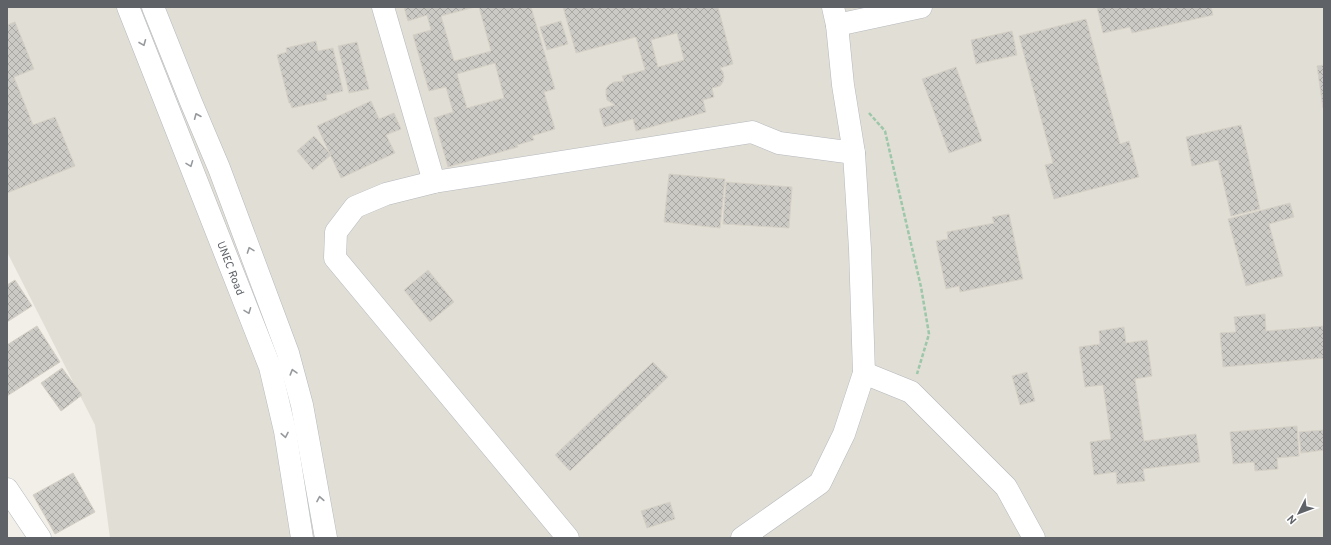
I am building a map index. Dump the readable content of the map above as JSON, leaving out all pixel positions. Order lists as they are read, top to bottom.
{
  "streets": {
    "street": ["UNEC Road"]
  },
  "north": "bottom left"
}
